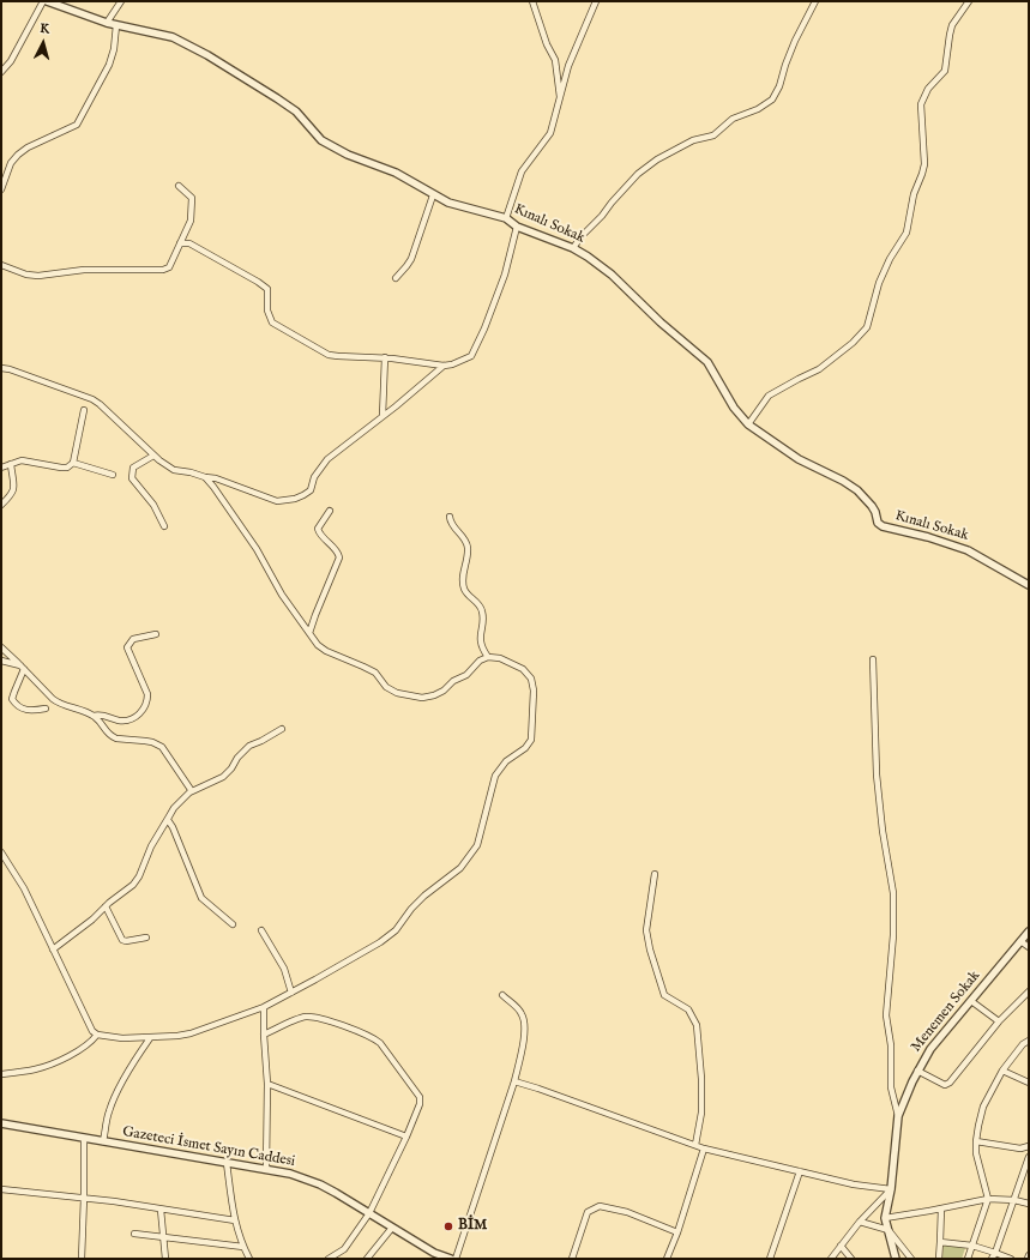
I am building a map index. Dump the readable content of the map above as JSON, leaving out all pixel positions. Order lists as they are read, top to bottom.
{
  "streets": {
    "street": ["Kınalı Sokak", "Menemen Sokak", "Gazeteci İsmet Sayın Caddesi"]
  },
  "places": ["BİM"],
  "north": "top"
}
